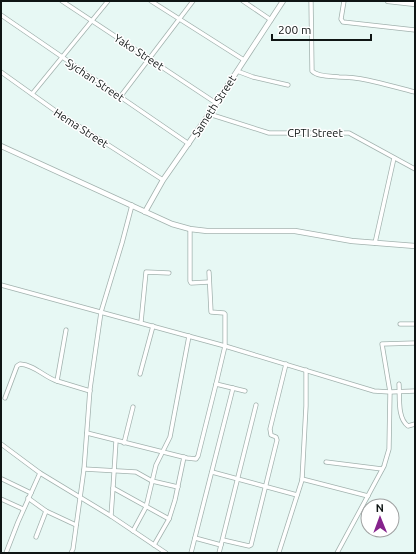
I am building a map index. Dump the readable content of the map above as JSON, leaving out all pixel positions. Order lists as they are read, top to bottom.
{
  "streets": {
    "street": [
      "Yako Street",
      "Sychan Street",
      "Sameth Street",
      "Hema Street",
      "CPTI Street"
    ]
  },
  "crossings": [
    ["Yako Street", "Sameth Street"],
    ["Sychan Street", "Sameth Street"],
    ["Sameth Street", "Hema Street"],
    ["Sameth Street", "CPTI Street"]
  ],
  "scale_bar": "200 m",
  "north": "top"
}
